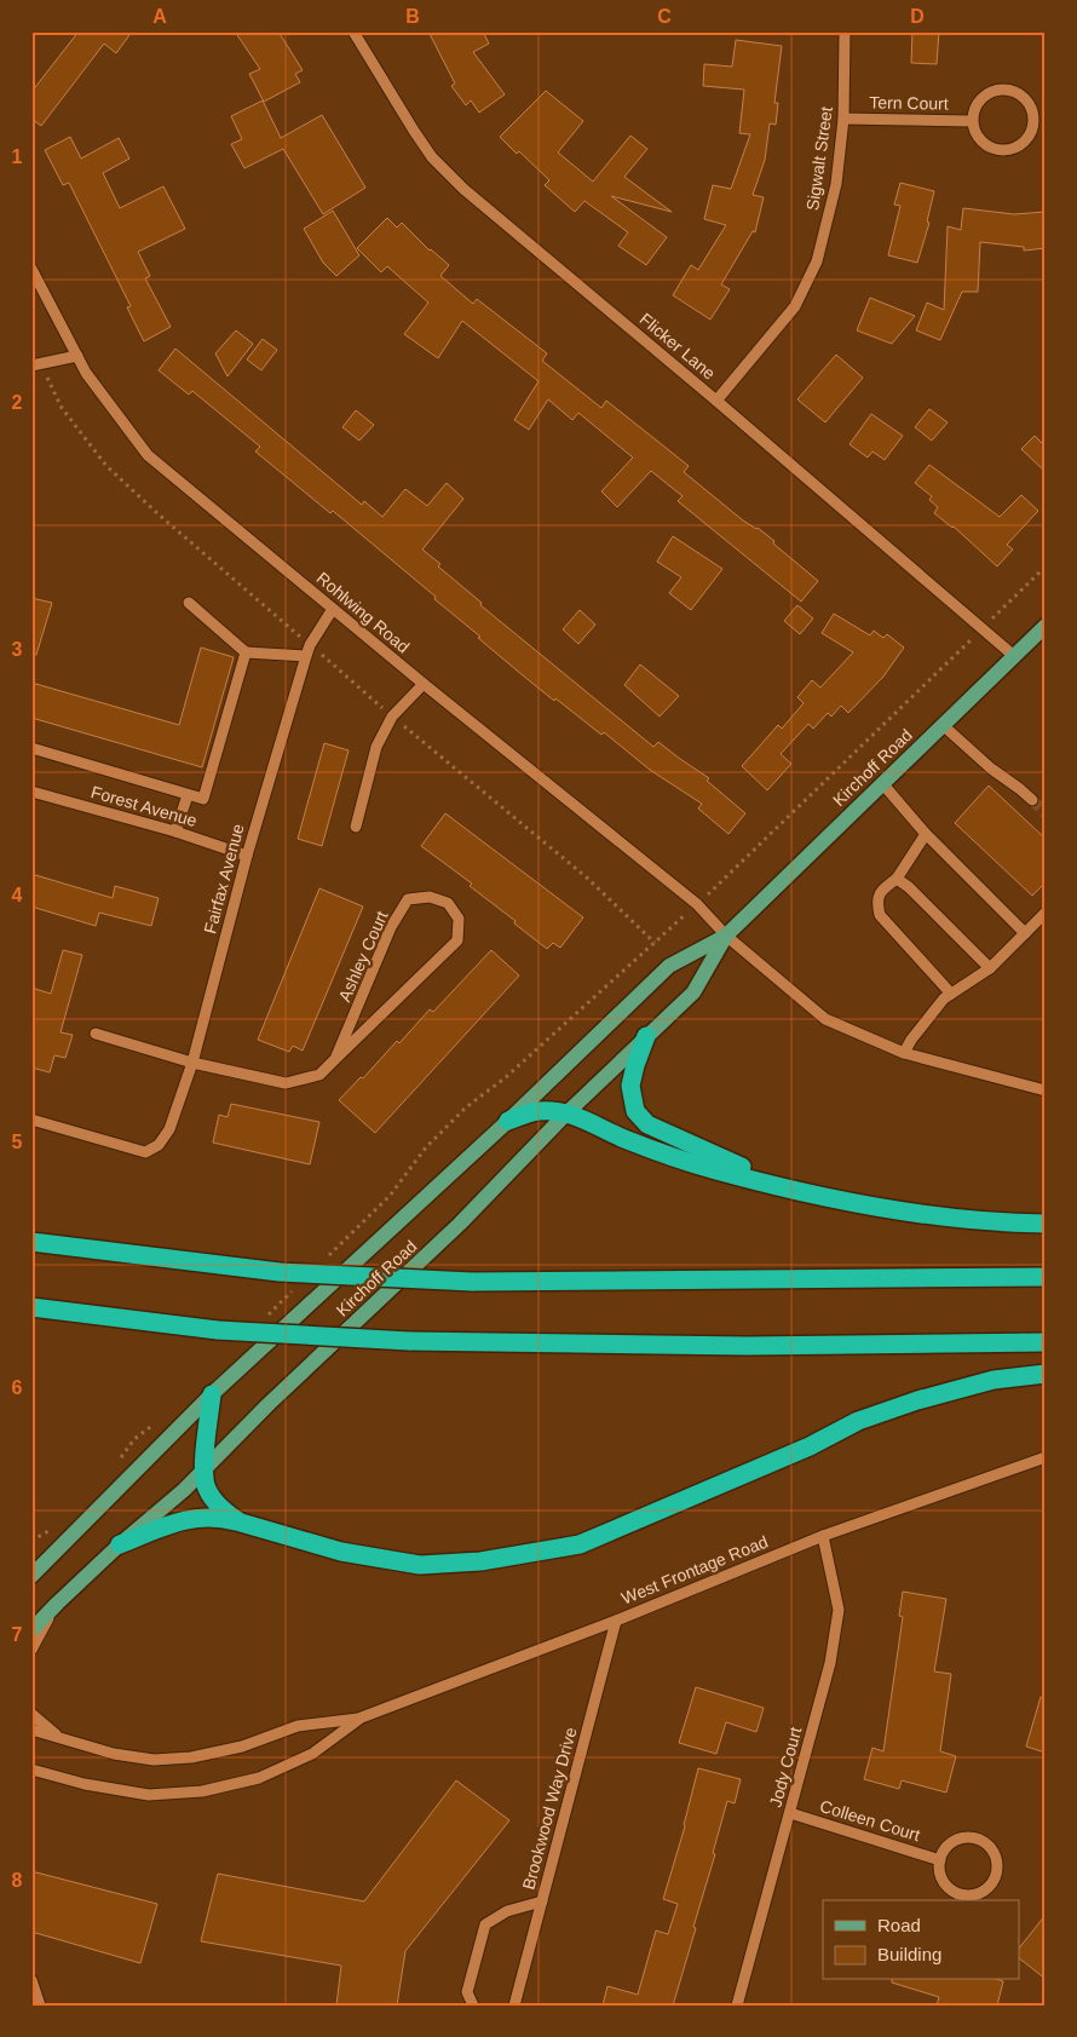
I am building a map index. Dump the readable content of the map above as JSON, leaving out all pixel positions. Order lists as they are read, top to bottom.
{
  "streets": {
    "main road": ["Kirchoff Road"],
    "street": [
      "Tern Court",
      "Sigwalt Street",
      "Flicker Lane",
      "Rohlwing Road",
      "Forest Avenue",
      "Fairfax Avenue",
      "Ashley Court",
      "West Frontage Road",
      "Jody Court",
      "Brookwood Way Drive",
      "Colleen Court"
    ]
  },
  "crossings": [
    ["Tern Court", "Sigwalt Street"],
    ["Sigwalt Street", "Flicker Lane"],
    ["Flicker Lane", "Kirchoff Road"],
    ["Rohlwing Road", "Kirchoff Road"],
    ["Rohlwing Road", "Fairfax Avenue"],
    ["Forest Avenue", "Fairfax Avenue"],
    ["Fairfax Avenue", "Ashley Court"],
    ["West Frontage Road", "Jody Court"],
    ["West Frontage Road", "Brookwood Way Drive"],
    ["Jody Court", "Colleen Court"]
  ],
  "legend": ["Road", "Building"],
  "grid": {
    "columns": [
      "A",
      "B",
      "C",
      "D"
    ],
    "rows": [
      "1",
      "2",
      "3",
      "4",
      "5",
      "6",
      "7",
      "8"
    ]
  }
}
